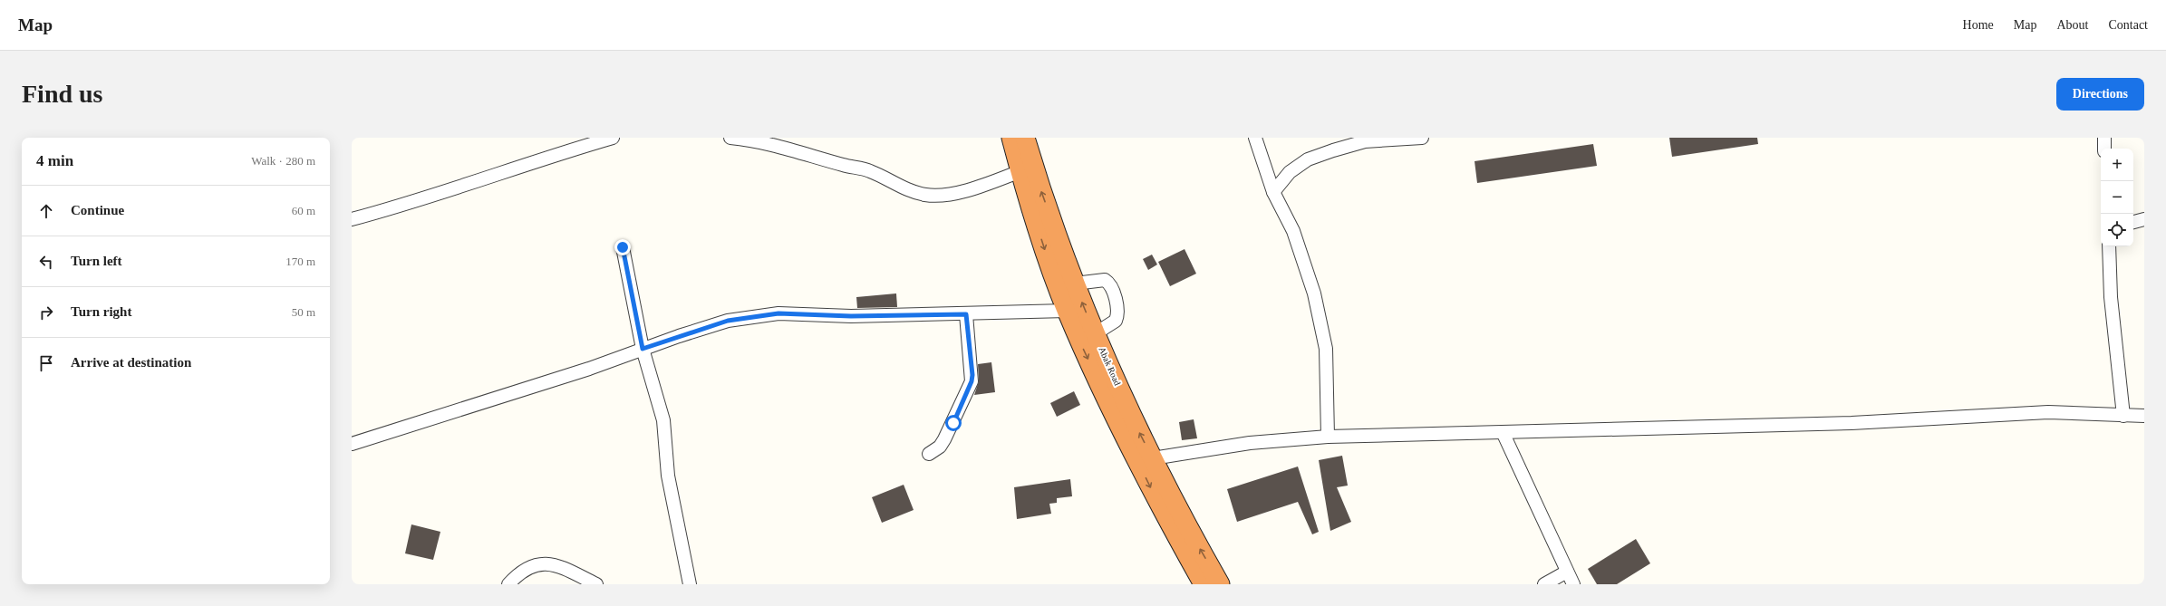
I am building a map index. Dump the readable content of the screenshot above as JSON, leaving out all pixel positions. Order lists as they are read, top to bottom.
{
  "streets": {
    "highway": ["Abak Road"]
  },
  "page": {
    "header": "Map",
    "nav": [
      "Home",
      "Map",
      "About",
      "Contact"
    ],
    "buttons": "Directions",
    "title": "Find us",
    "heading": ["4 min", "Walk · 280 m"],
    "map_buttons": ["+", "−"],
    "list": [
      ["Continue", "60 m"],
      ["Turn left", "170 m"],
      ["Turn right", "50 m"],
      "Arrive at destination"
    ]
  }
}
